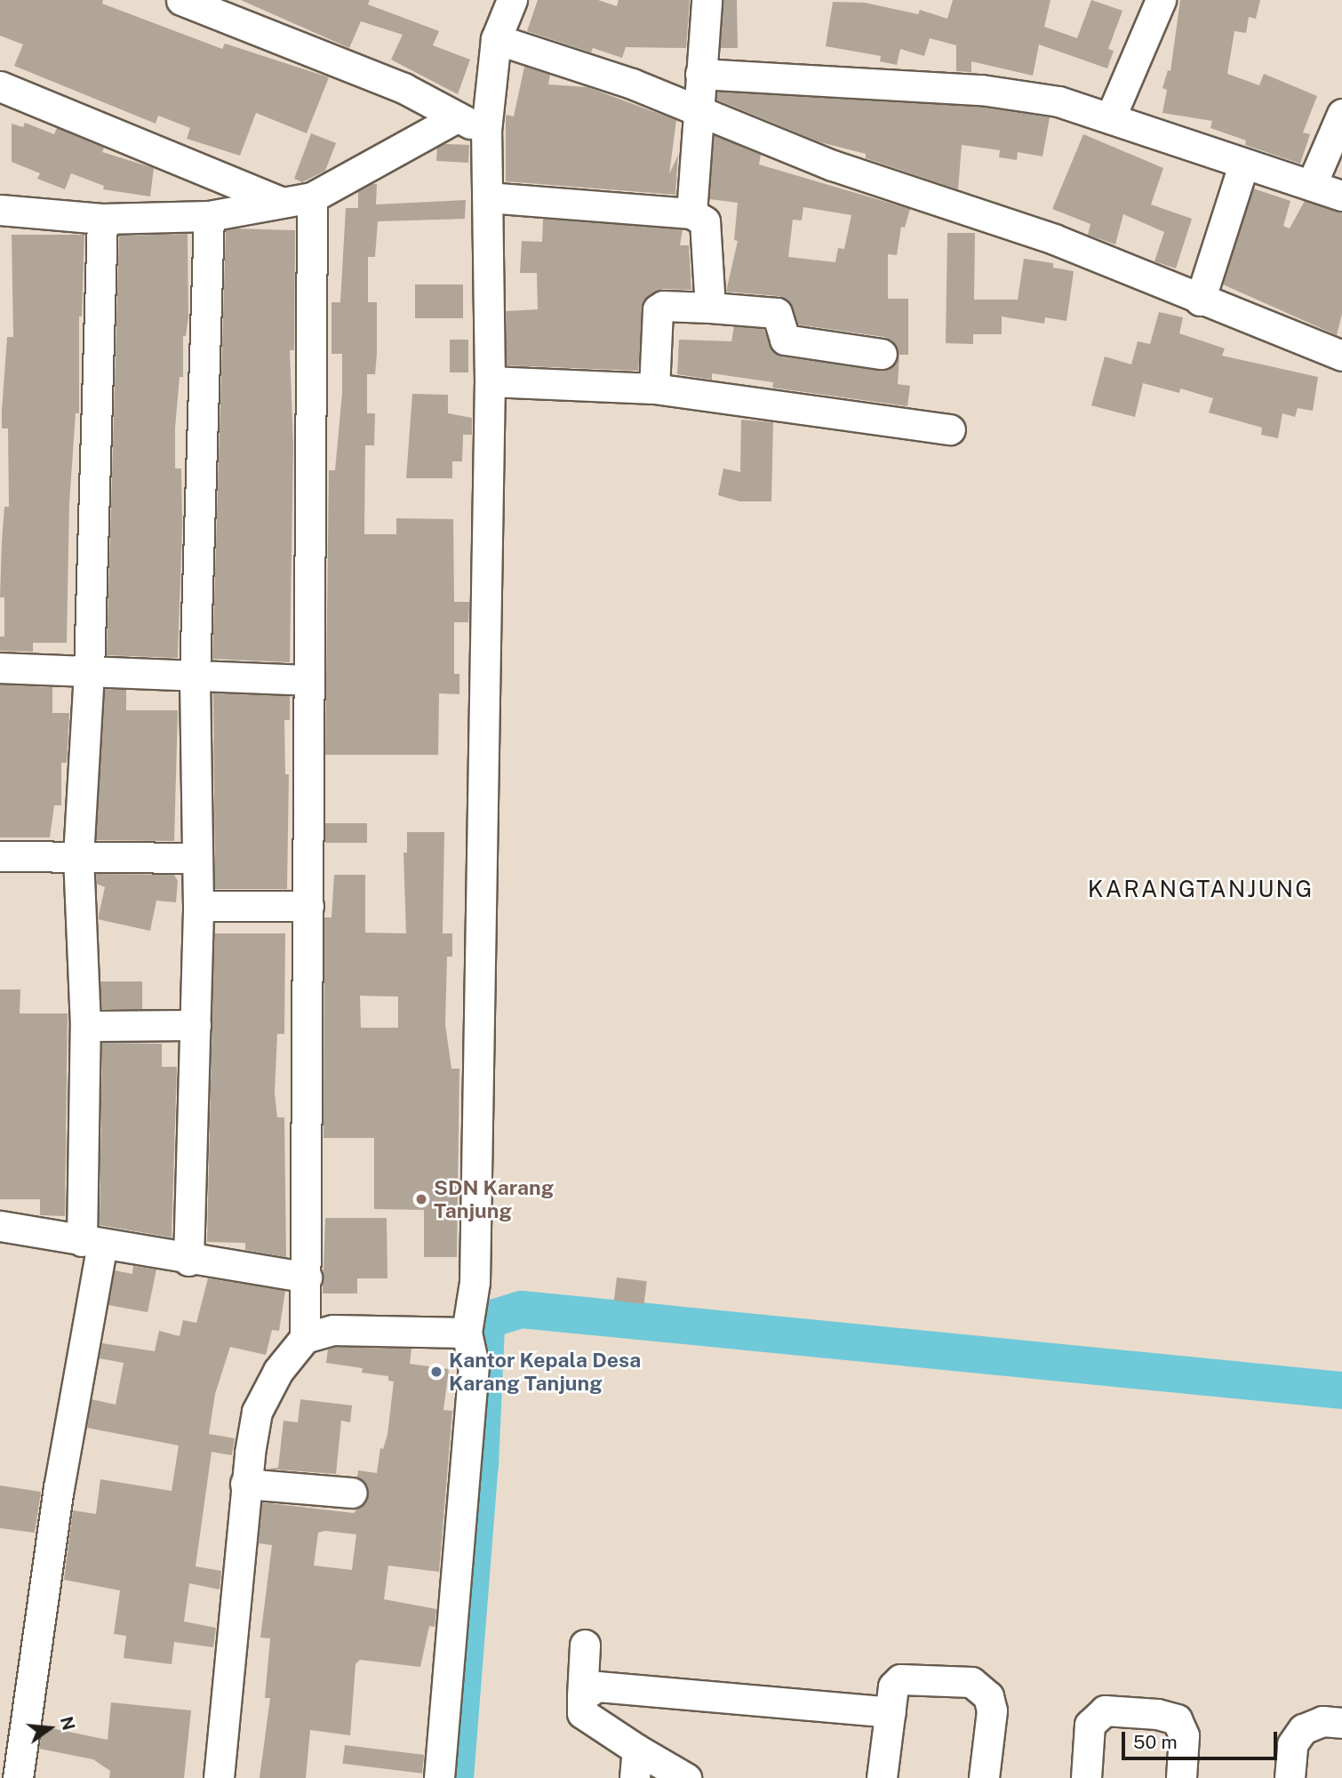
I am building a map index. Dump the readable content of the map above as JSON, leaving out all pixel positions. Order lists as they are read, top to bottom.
{
  "districts": ["KARANGTANJUNG"],
  "places": ["SDN Karang Tanjung", "Kantor Kepala Desa Karang Tanjung"],
  "scale_bar": "50 m",
  "north": "right"
}
